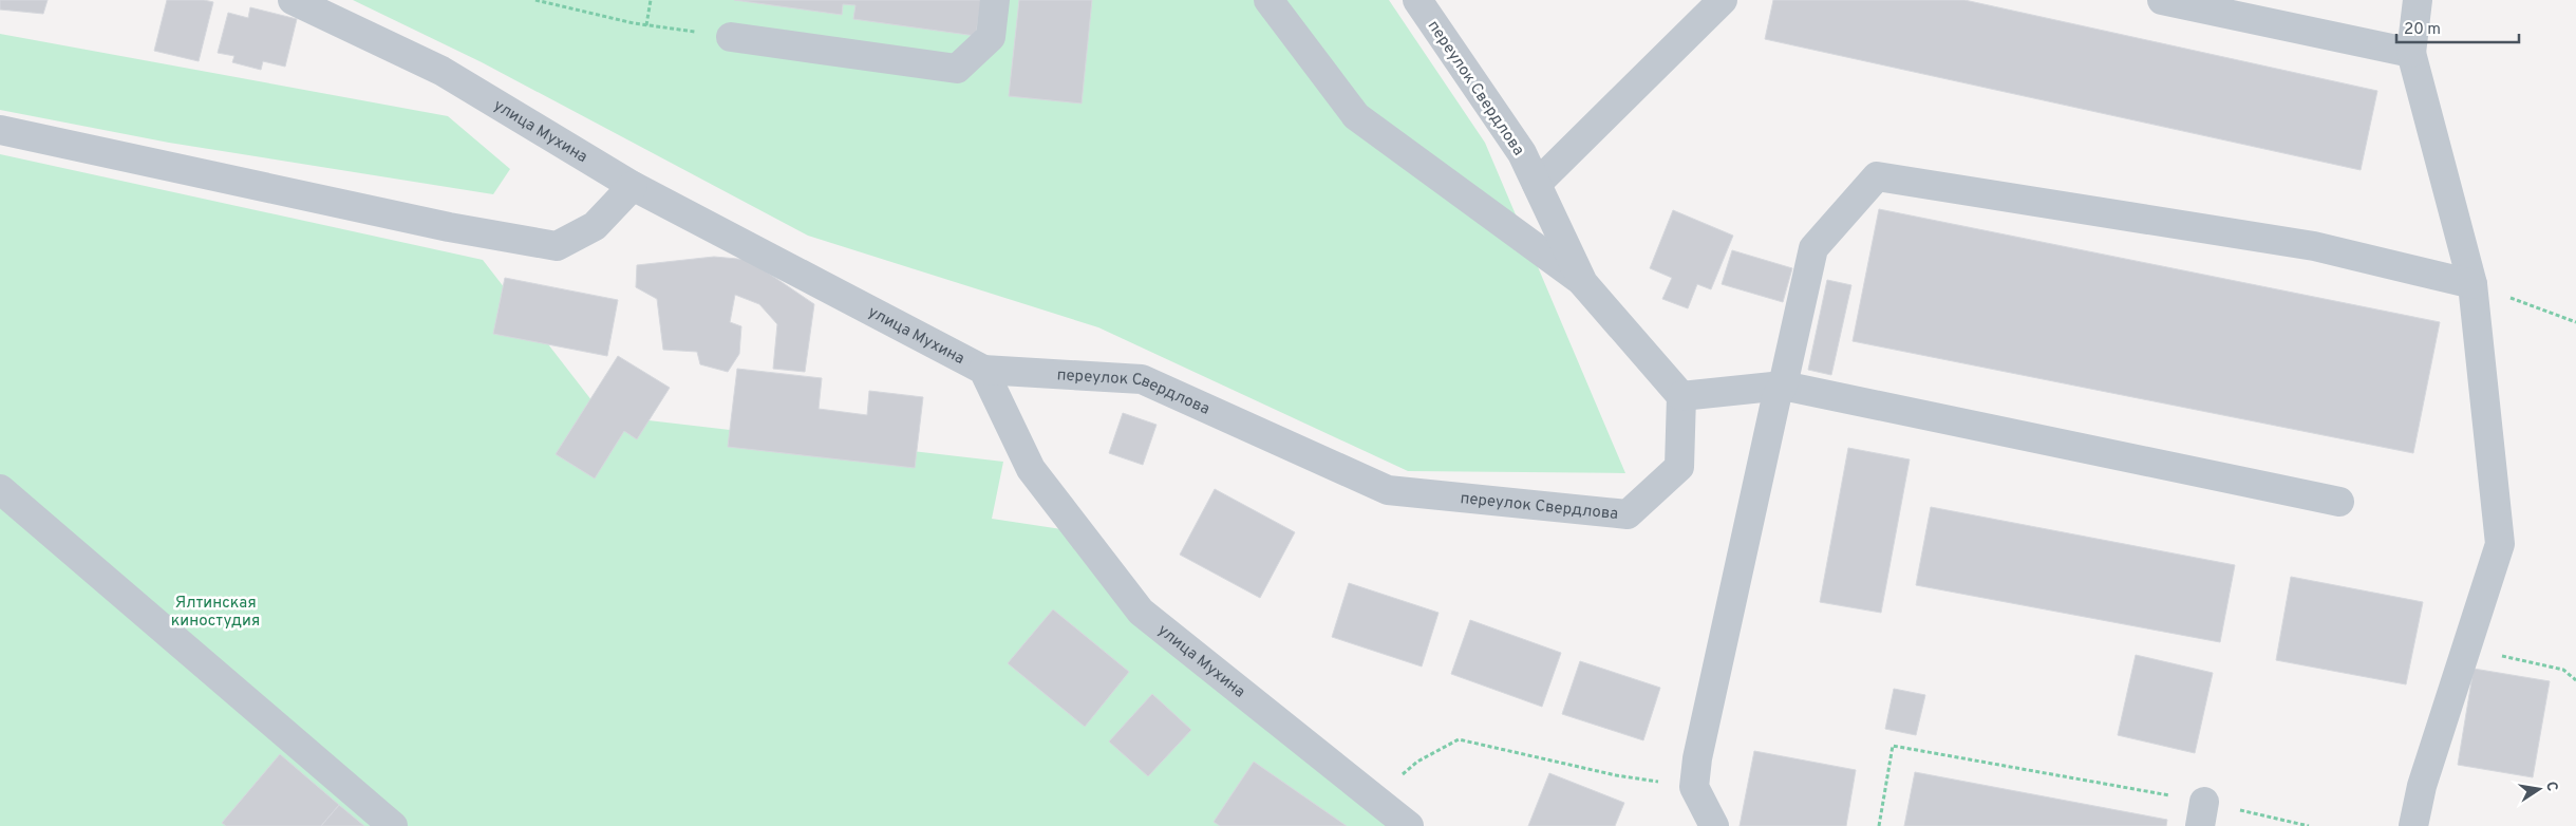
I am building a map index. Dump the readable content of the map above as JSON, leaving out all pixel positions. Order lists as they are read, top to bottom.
{
  "streets": {
    "street": ["переулок Свердлова", "улица Мухина"]
  },
  "crossings": [
    ["переулок Свердлова", "улица Мухина"]
  ],
  "parks": ["Ялтинская киностудия"],
  "scale_bar": "20 m",
  "north": "right"
}
